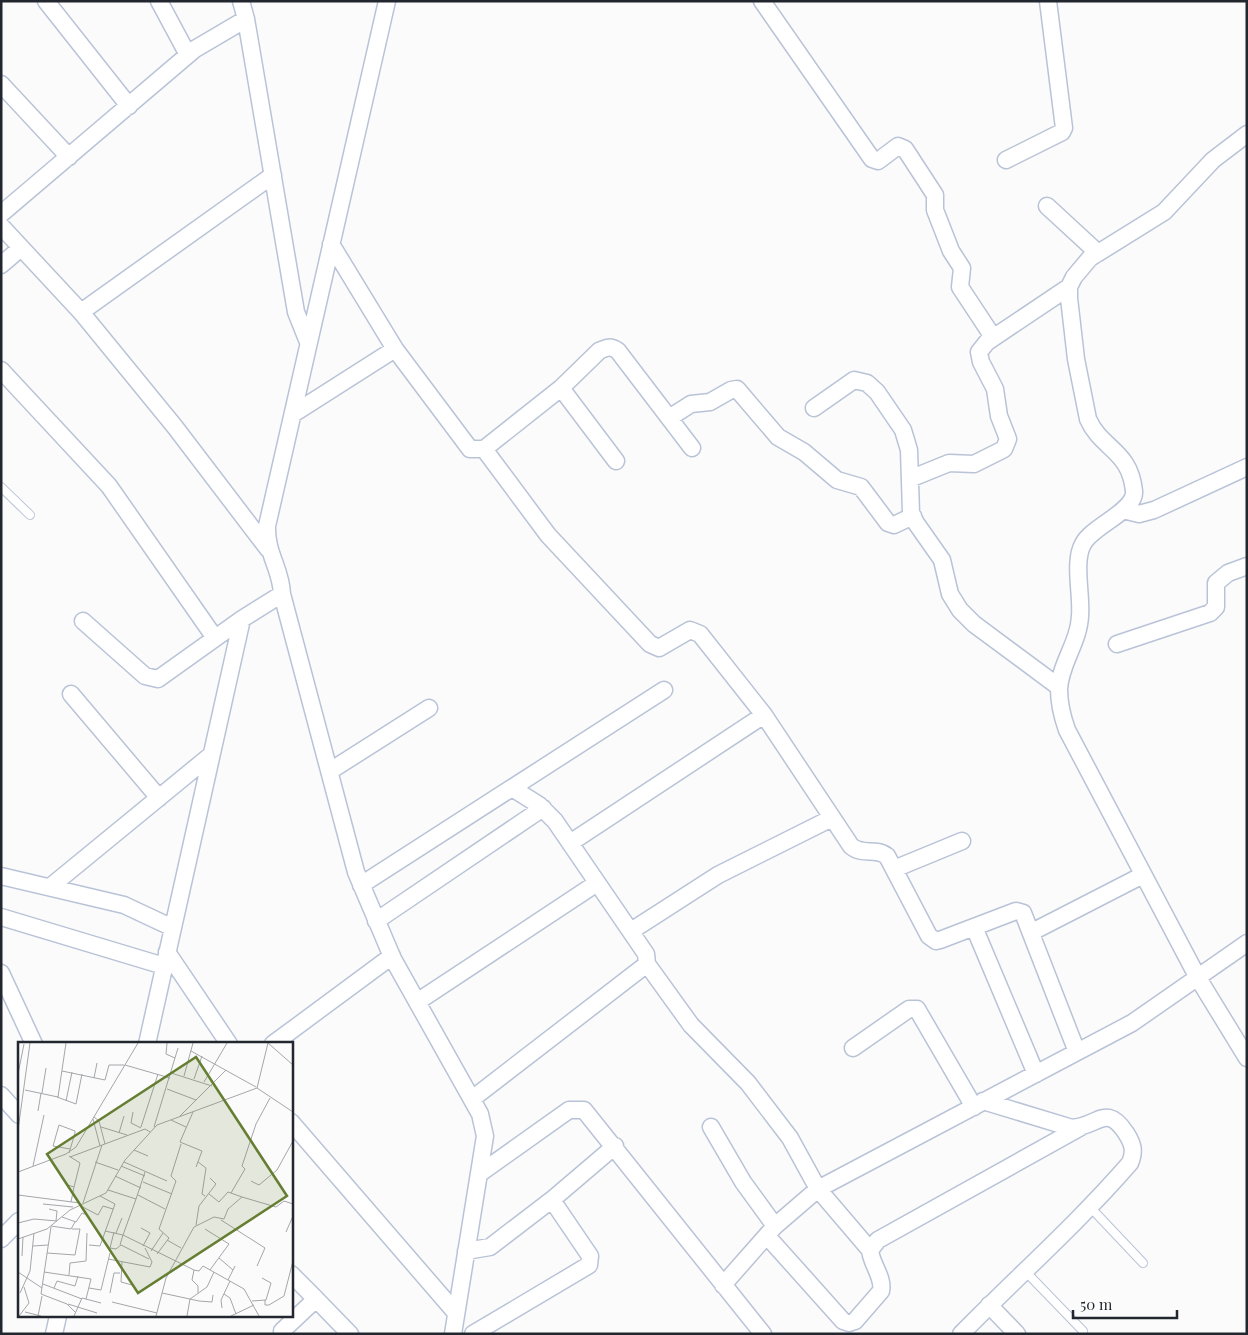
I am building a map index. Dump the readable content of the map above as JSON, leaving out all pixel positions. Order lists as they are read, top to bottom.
{
  "scale_bar": "50 m"
}
